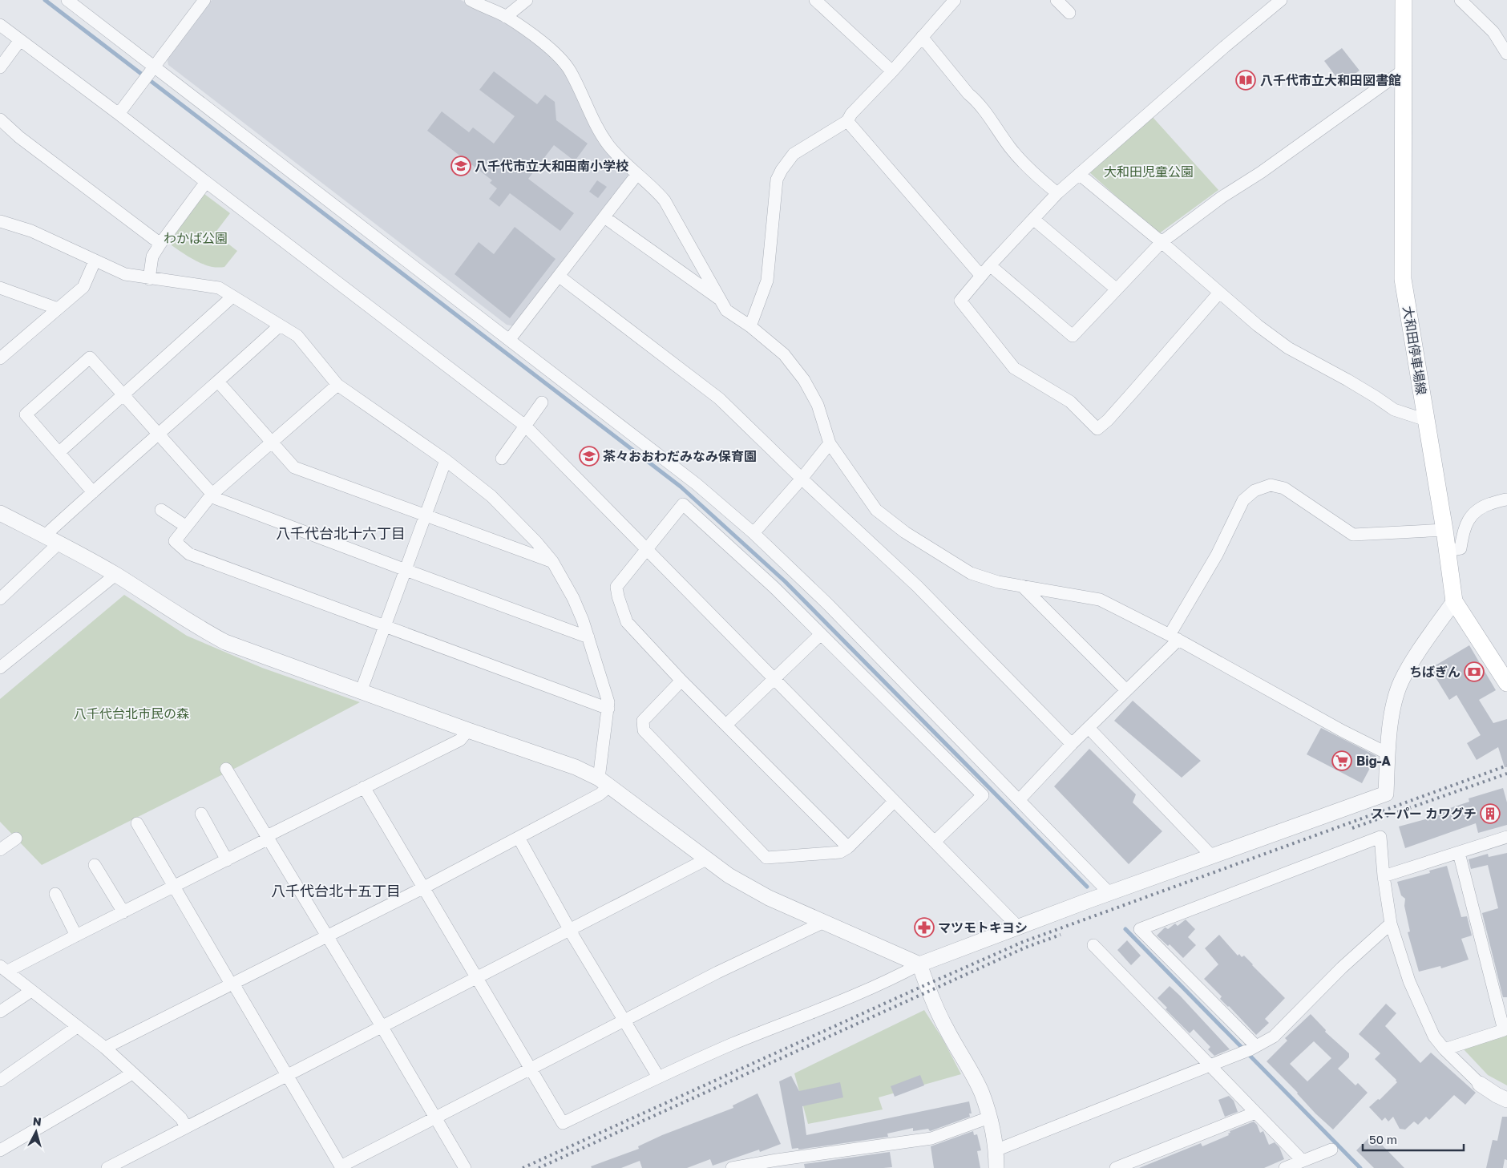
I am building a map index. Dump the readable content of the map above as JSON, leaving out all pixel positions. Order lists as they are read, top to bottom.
{
  "streets": {
    "main road": ["大和田停車場線"]
  },
  "districts": ["八千代台北十六丁目", "八千代台北十五丁目"],
  "parks": ["大和田児童公園", "わかば公園", "八千代台北市民の森"],
  "places": {
    "library": ["八千代市立大和田図書館"],
    "school or university": ["八千代市立大和田南小学校", "茶々おおわだみなみ保育園"],
    "bank": ["ちばぎん"],
    "supermarket": ["Big-A"],
    "building": ["スーパー カワグチ"],
    "pharmacy": ["マツモトキヨシ"]
  },
  "scale_bar": "50 m",
  "north": "top"
}
